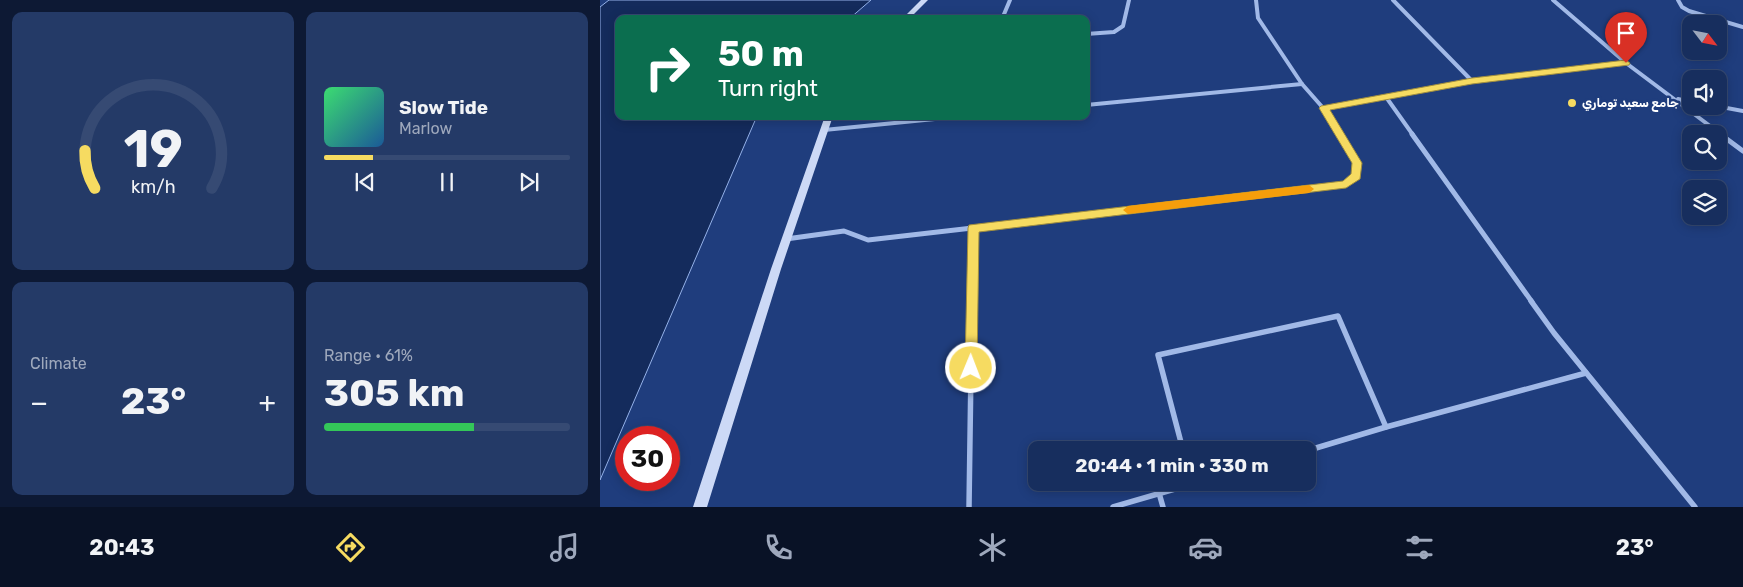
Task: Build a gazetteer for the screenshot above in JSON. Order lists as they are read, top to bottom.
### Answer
{
  "places": ["جامع سعيد توماري"],
  "north": "bottom right",
  "page": {
    "turn": ["50 m", "Turn right"],
    "song": ["Slow Tide", "Marlow"],
    "tile": [
      "Climate",
      ["Range · 61%", "305 km"]
    ],
    "heat": ["−", "23°", "+"],
    "limit": "30",
    "trip": "20:44 · 1 min · 330 m",
    "tabs": ["20:43", "23°"],
    "gauge": ["19", "km/h"]
  }
}
